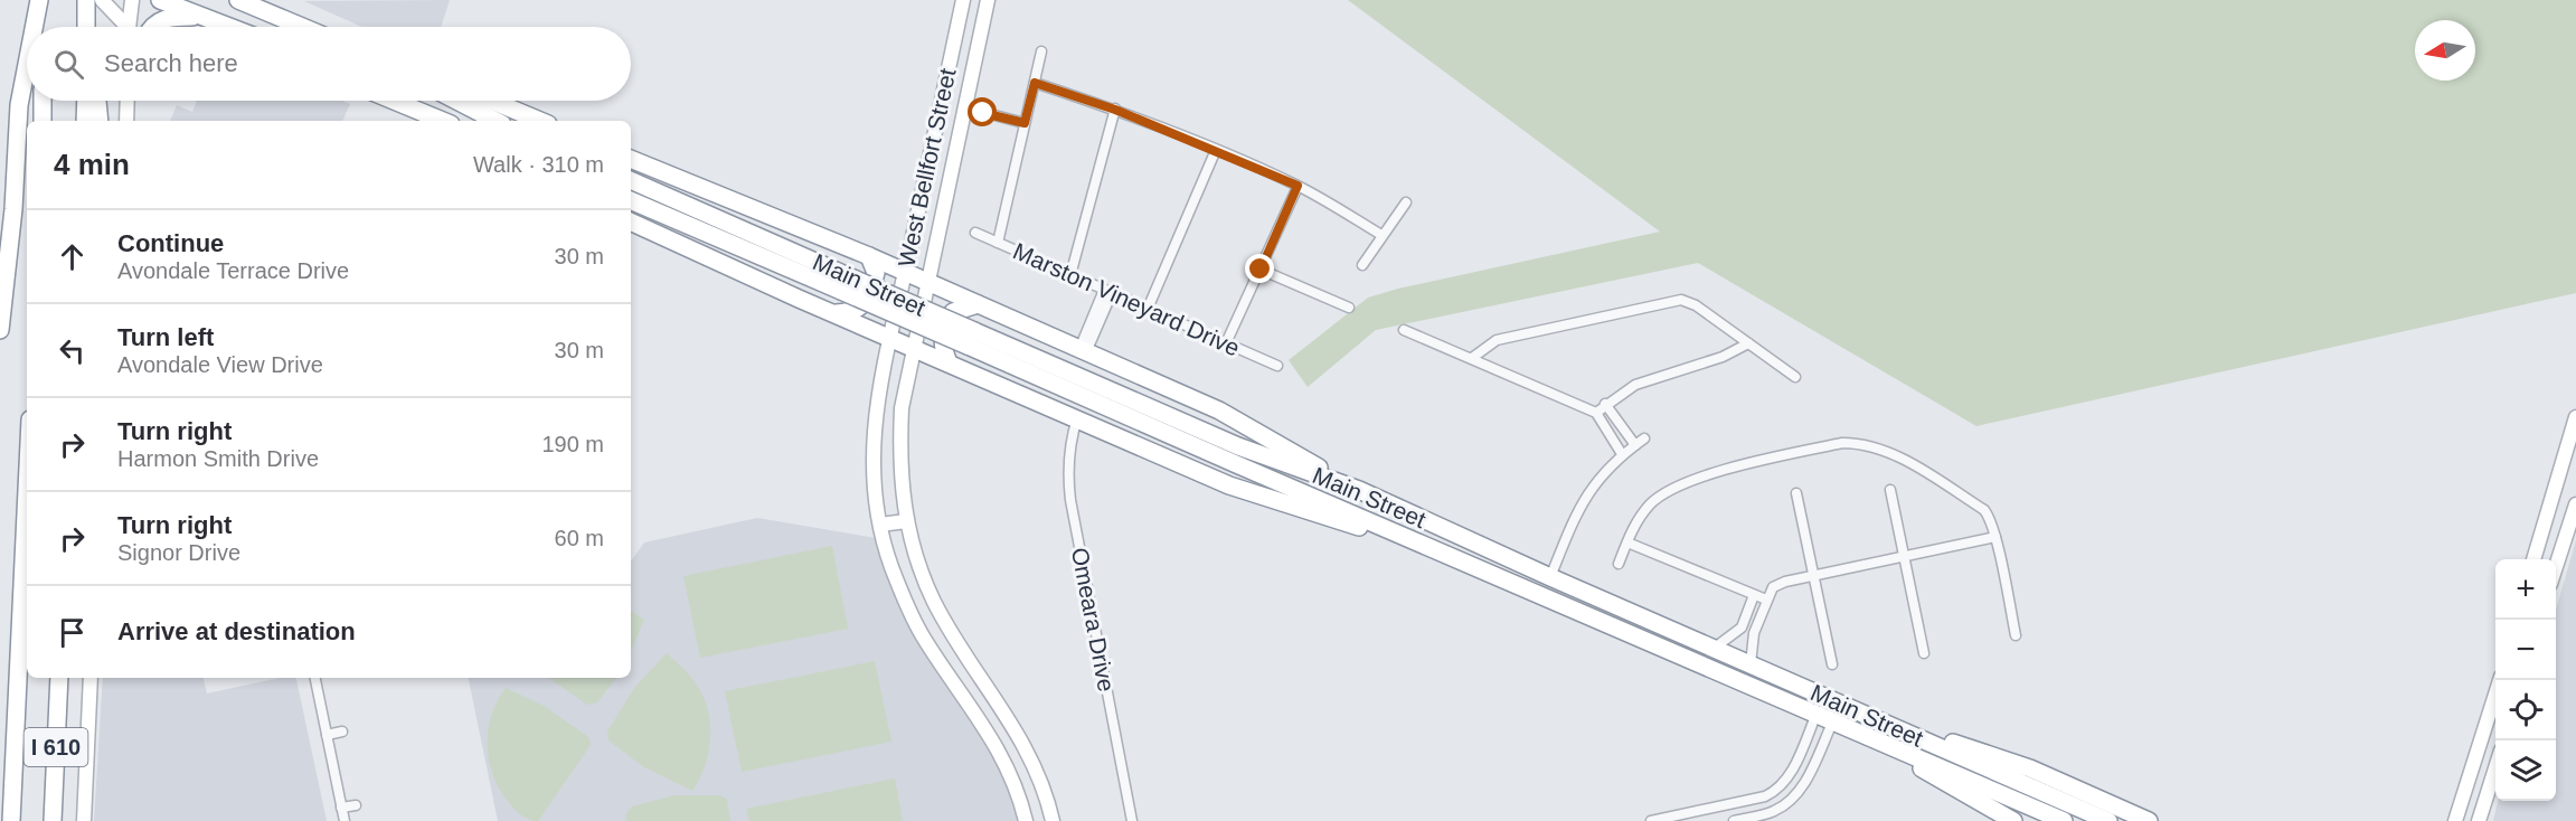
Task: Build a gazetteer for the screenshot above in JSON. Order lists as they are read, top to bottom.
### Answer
{
  "streets": {
    "highway": ["Main Street", "I 610"],
    "main road": ["West Bellfort Street"],
    "street": ["Marston Vineyard Drive", "Omeara Drive"]
  },
  "north": "left",
  "page": {
    "search": "Search here",
    "heading": ["4 min", "Walk · 310 m"],
    "list": [
      ["Continue", "Avondale Terrace Drive", "30 m"],
      ["Turn left", "Avondale View Drive", "30 m"],
      ["Turn right", "Harmon Smith Drive", "190 m"],
      ["Turn right", "Signor Drive", "60 m"],
      "Arrive at destination"
    ],
    "map_buttons": ["+", "−"]
  }
}
